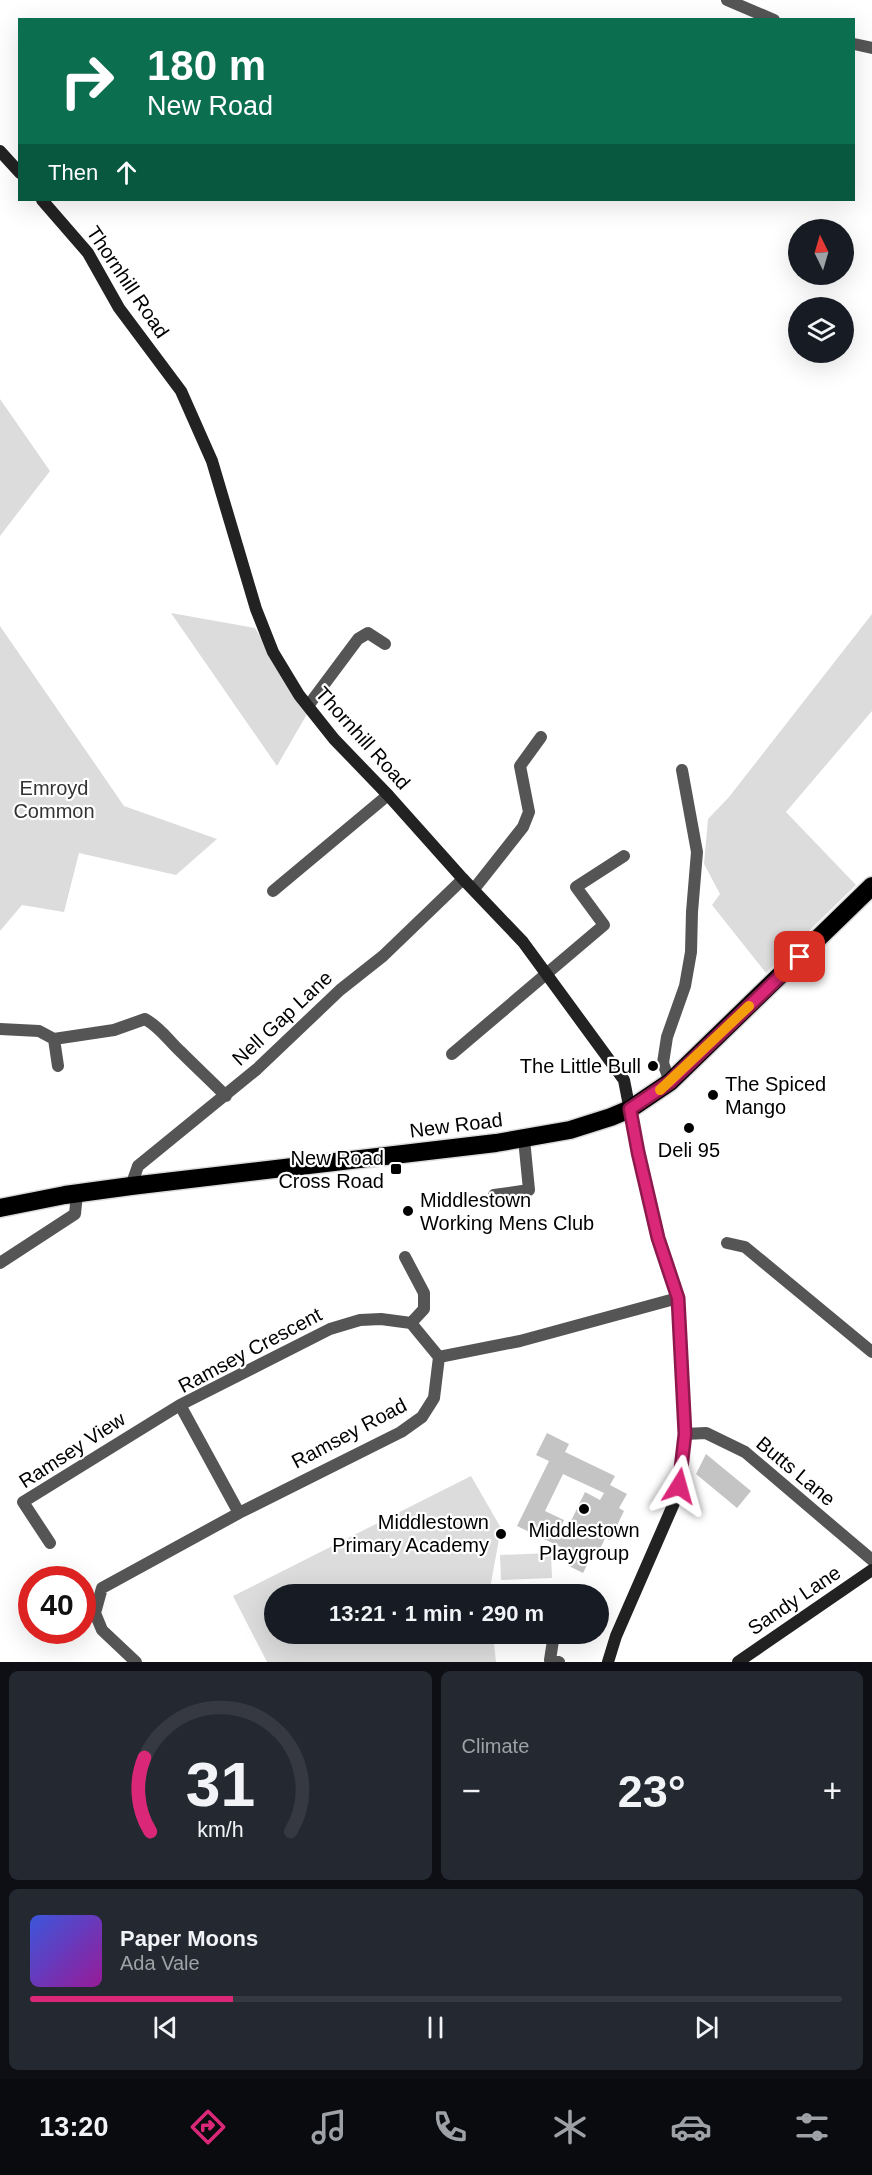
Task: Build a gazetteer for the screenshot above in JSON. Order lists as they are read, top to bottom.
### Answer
{
  "streets": {
    "highway": ["New Road"],
    "street": [
      "Thornhill Road",
      "Nell Gap Lane",
      "Ramsey Crescent",
      "Ramsey Road",
      "Ramsey View",
      "Butts Lane",
      "Sandy Lane"
    ]
  },
  "crossings": [
    ["Thornhill Road", "Nell Gap Lane"],
    ["Thornhill Road", "New Road"],
    ["Thornhill Road", "Butts Lane"],
    ["Nell Gap Lane", "New Road"],
    ["Ramsey Crescent", "Ramsey Road"],
    ["Ramsey Crescent", "Ramsey View"]
  ],
  "parks": ["Emroyd Common"],
  "places": {
    "other": [
      "The Little Bull",
      "The Spiced Mango",
      "Deli 95",
      "Middlestown Working Mens Club",
      "Middlestown Playgroup",
      "Middlestown Primary Academy"
    ],
    "transit": ["New Road Cross Road"]
  },
  "north": "top",
  "page": {
    "turn": ["180 m", "New Road"],
    "then": "Then",
    "limit": "40",
    "trip": "13:21 · 1 min · 290 m",
    "tile": "Climate",
    "heat": ["−", "23°", "+"],
    "song": ["Paper Moons", "Ada Vale"],
    "tabs": "13:20",
    "gauge": ["31", "km/h"]
  }
}
